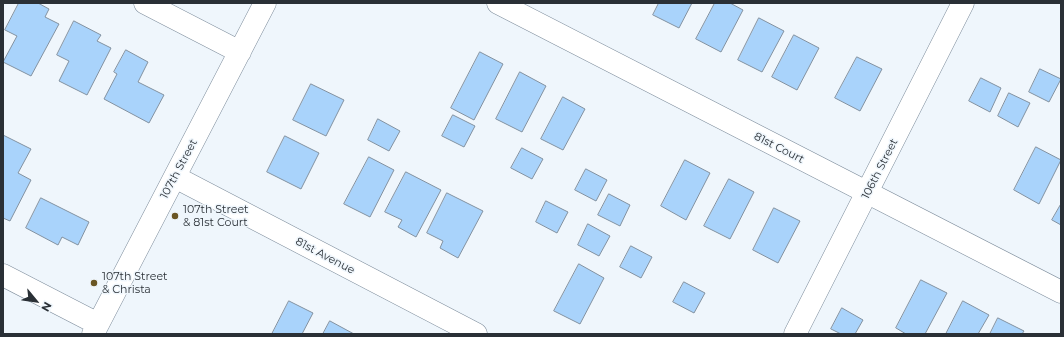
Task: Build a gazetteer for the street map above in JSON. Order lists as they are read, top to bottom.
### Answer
{
  "streets": {
    "street": [
      "81st Court",
      "107th Street",
      "106th Street",
      "81st Avenue"
    ]
  },
  "crossings": [
    ["81st Court", "106th Street"],
    ["107th Street", "81st Avenue"]
  ],
  "places": ["107th Street & 81st Court", "107th Street & Christa"],
  "north": "bottom right"
}
